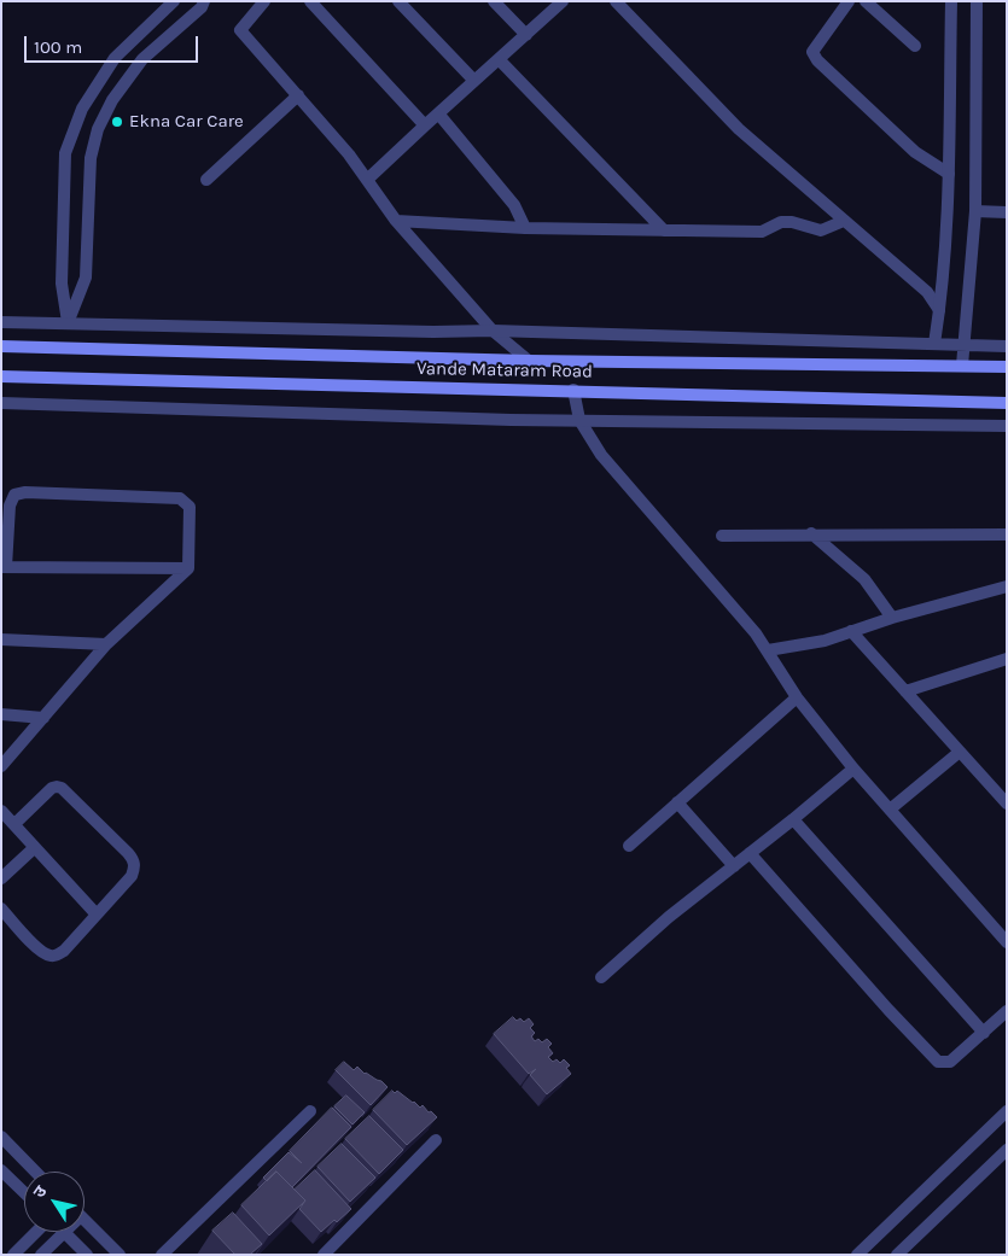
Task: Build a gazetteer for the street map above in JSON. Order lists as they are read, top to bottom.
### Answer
{
  "streets": {
    "main road": ["Vande Mataram Road"]
  },
  "places": ["Ekna Car Care"],
  "scale_bar": "100 m",
  "north": "top left"
}
